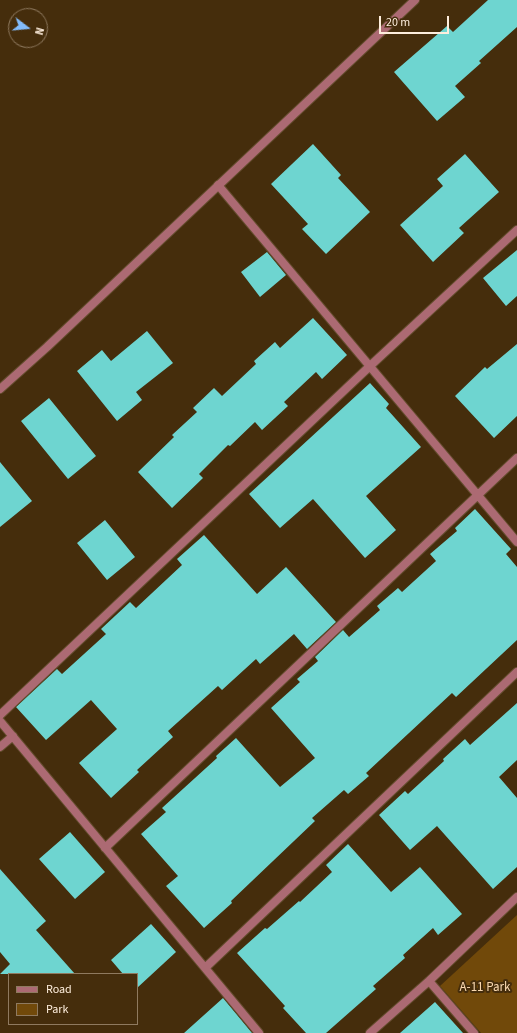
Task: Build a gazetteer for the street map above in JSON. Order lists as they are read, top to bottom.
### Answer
{
  "parks": ["A-11 Park"],
  "legend": ["Road", "Park"],
  "scale_bar": "20 m",
  "north": "right"
}
